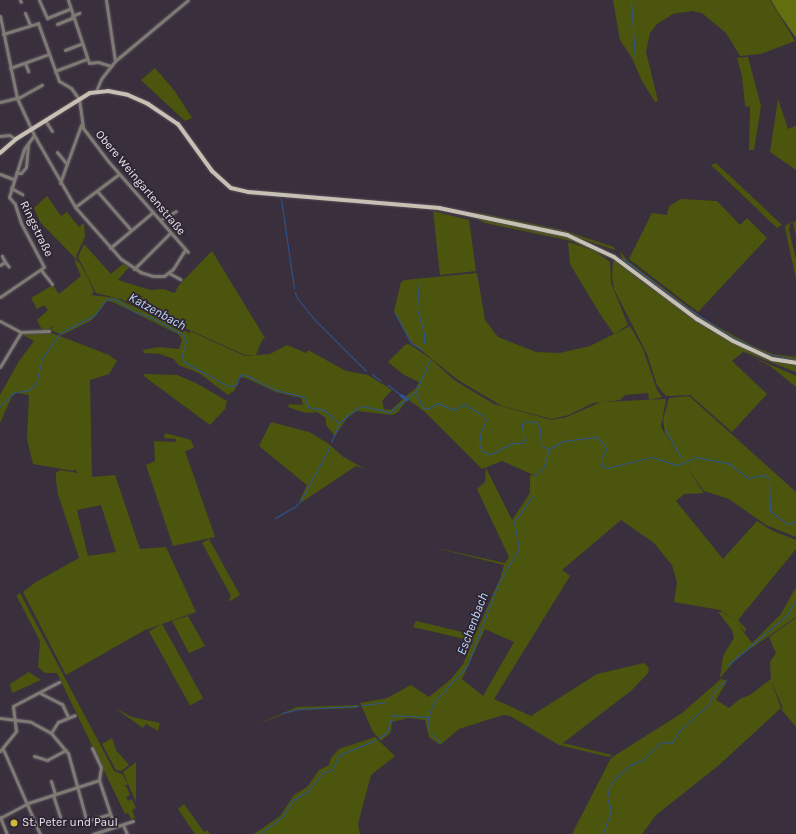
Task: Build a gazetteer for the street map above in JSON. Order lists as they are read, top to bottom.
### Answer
{
  "streets": {
    "street": ["Obere Weingartenstraße", "Ringstraße"]
  },
  "water": ["Katzenbach", "Eschenbach"],
  "places": ["St. Peter und Paul"]
}
